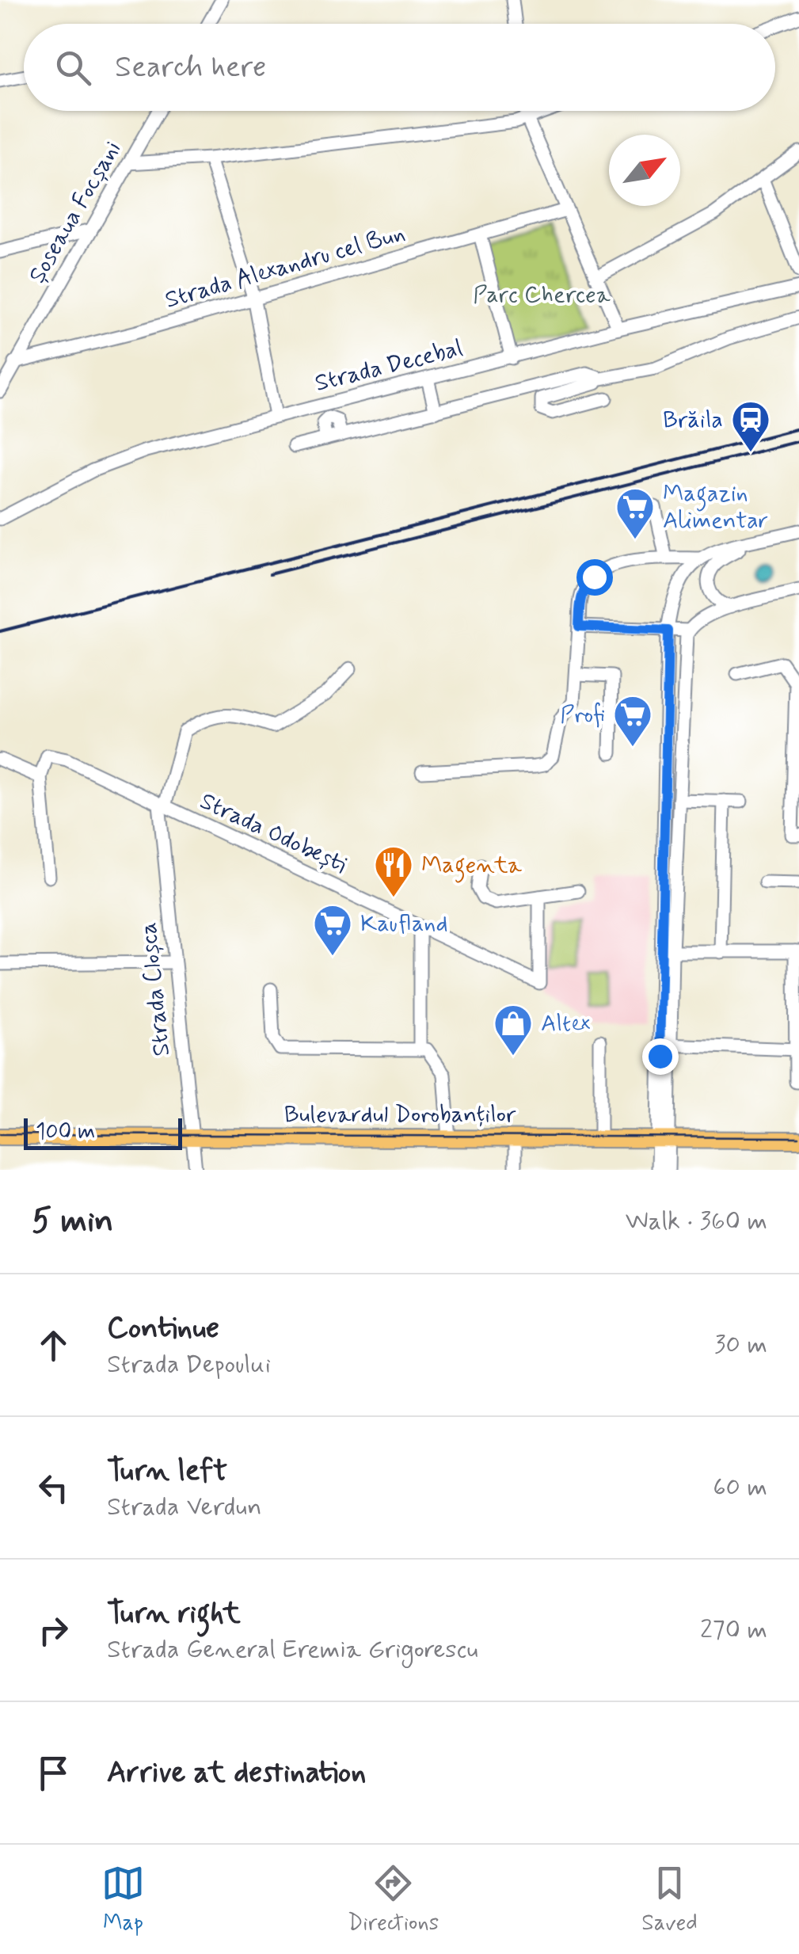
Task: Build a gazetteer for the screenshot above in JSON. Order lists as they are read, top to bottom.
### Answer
{
  "streets": {
    "main road": ["Bulevardul Dorobanților"],
    "street": [
      "Șoseaua Focșani",
      "Strada Alexandru cel Bun",
      "Strada Decebal",
      "Strada Odobești",
      "Strada Cloșca"
    ]
  },
  "crossings": [
    ["Șoseaua Focșani", "Strada Alexandru cel Bun"],
    ["Strada Odobești", "Strada Cloșca"],
    ["Strada Cloșca", "Bulevardul Dorobanților"]
  ],
  "parks": ["Parc Chercea"],
  "places": {
    "station": ["Brăila"],
    "supermarket": ["Magazin Alimentar", "Profi", "Kaufland"],
    "restaurant": ["Magenta"],
    "shop": ["Altex"]
  },
  "scale_bar": "100 m",
  "north": "top right",
  "page": {
    "search": "Search here",
    "scale": "100 m",
    "heading": ["5 min", "Walk · 360 m"],
    "list": [
      ["Continue", "Strada Depoului", "30 m"],
      ["Turn left", "Strada Verdun", "60 m"],
      ["Turn right", "Strada General Eremia Grigorescu", "270 m"],
      "Arrive at destination"
    ],
    "nav": ["Map", "Directions", "Saved"]
  }
}
